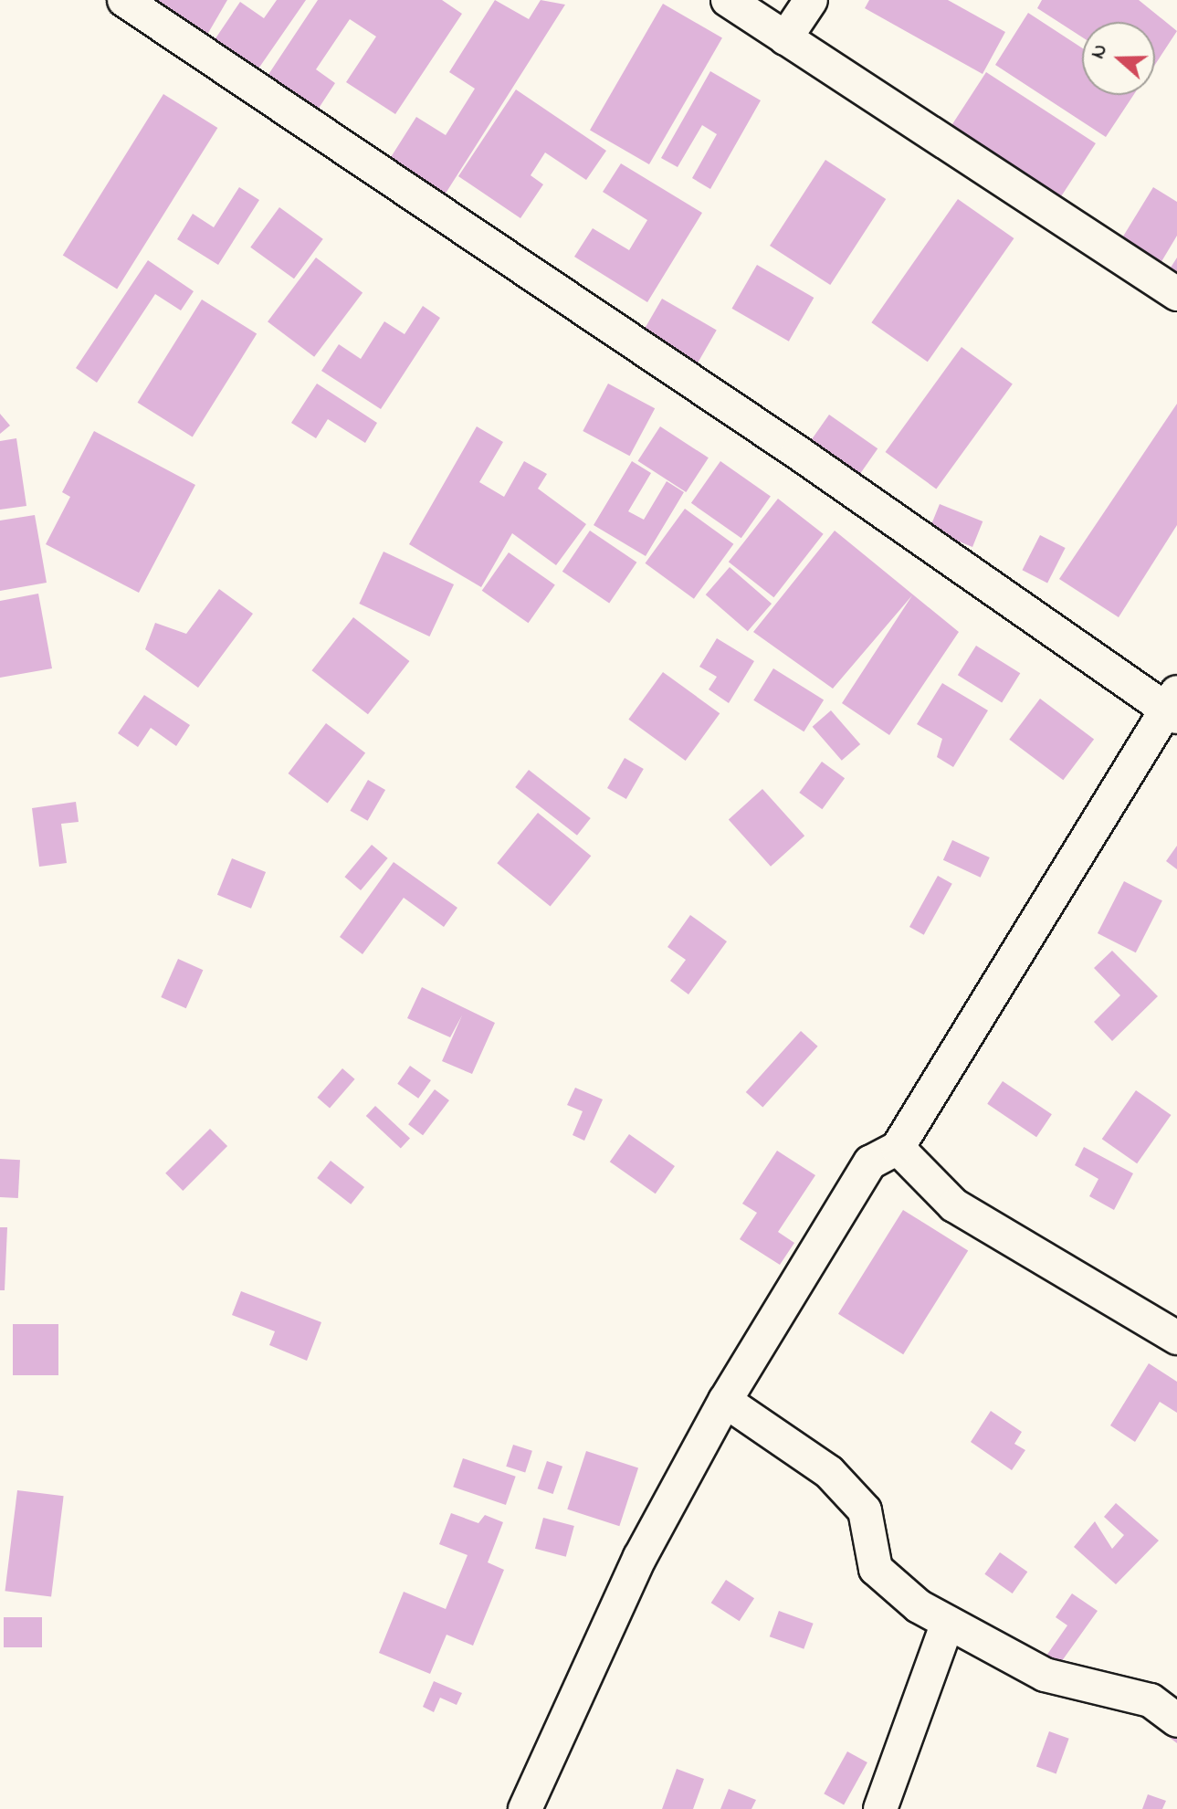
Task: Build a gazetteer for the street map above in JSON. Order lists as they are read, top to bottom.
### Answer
{
  "north": "left"
}
